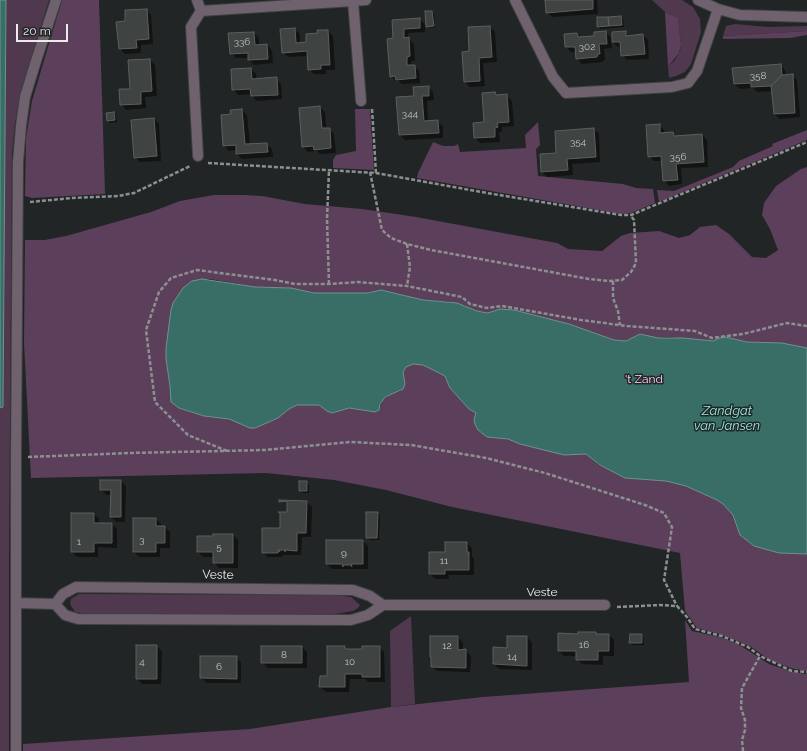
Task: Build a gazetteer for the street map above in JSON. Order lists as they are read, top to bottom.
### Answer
{
  "streets": {
    "street": ["Veste"]
  },
  "water": ["Zandgat van Jansen"],
  "parks": ["'t Zand"],
  "house_numbers": [
    "336",
    "302",
    "358",
    "344",
    "354",
    "356",
    "3",
    "1",
    "5",
    "9",
    "11",
    "16",
    "12",
    "8",
    "14",
    "4",
    "10",
    "6"
  ],
  "scale_bar": "20 m"
}
